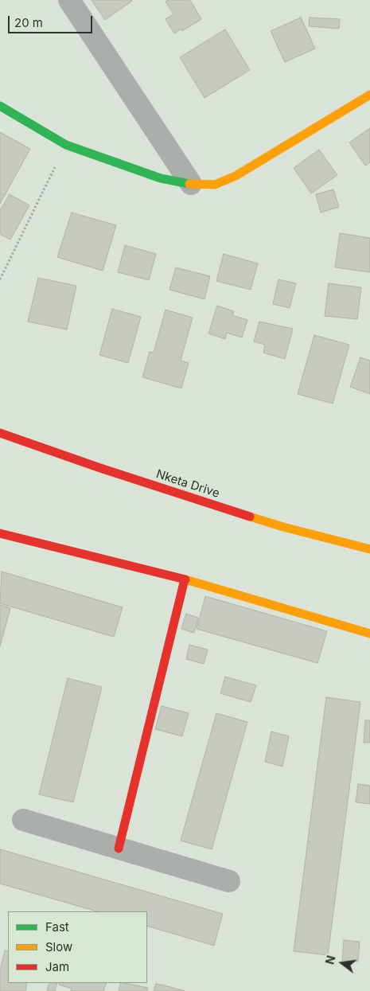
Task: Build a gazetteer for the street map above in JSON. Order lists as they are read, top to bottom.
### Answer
{
  "streets": {
    "street": ["Nketa Drive"]
  },
  "legend": ["Fast", "Slow", "Jam"],
  "scale_bar": "20 m",
  "north": "left"
}
